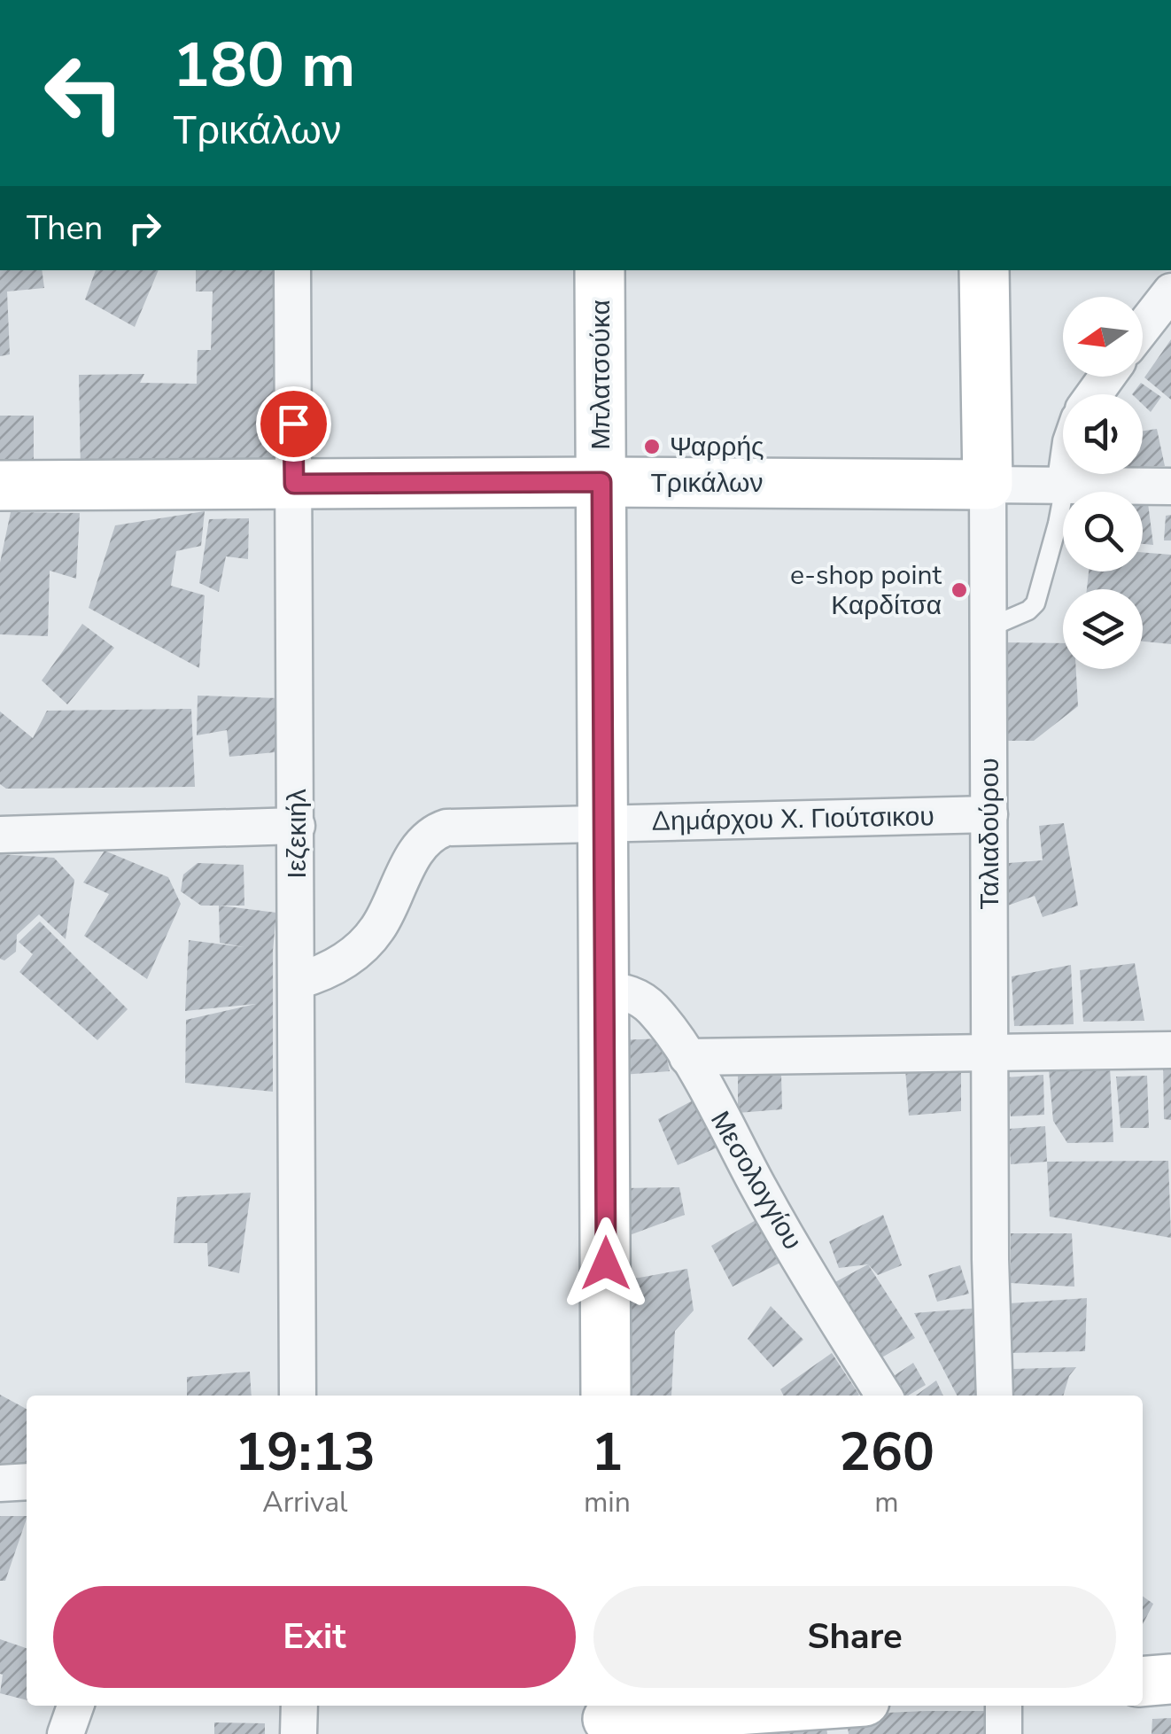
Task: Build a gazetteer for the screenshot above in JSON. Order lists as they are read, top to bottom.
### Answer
{
  "streets": {
    "main road": ["Μπλατσούκα", "Τρικάλων", "Ταλιαδούρου"],
    "street": ["Δημάρχου Χ. Γιούτσικου", "Ιεζεκιήλ", "Μεσολογγίου"]
  },
  "crossings": [
    ["Μπλατσούκα", "Τρικάλων"],
    ["Μπλατσούκα", "Δημάρχου Χ. Γιούτσικου"],
    ["Μπλατσούκα", "Μεσολογγίου"],
    ["Τρικάλων", "Ιεζεκιήλ"],
    ["Τρικάλων", "Ταλιαδούρου"],
    ["Δημάρχου Χ. Γιούτσικου", "Ιεζεκιήλ"],
    ["Δημάρχου Χ. Γιούτσικου", "Ταλιαδούρου"]
  ],
  "places": ["Ψαρρής", "e-shop point Καρδίτσα"],
  "north": "left",
  "page": {
    "turn": ["180 m", "Τρικάλων"],
    "then": "Then",
    "eta": [
      "19:13",
      "Arrival",
      "1",
      "min",
      "260",
      "m"
    ],
    "buttons": ["Exit", "Share"]
  }
}
